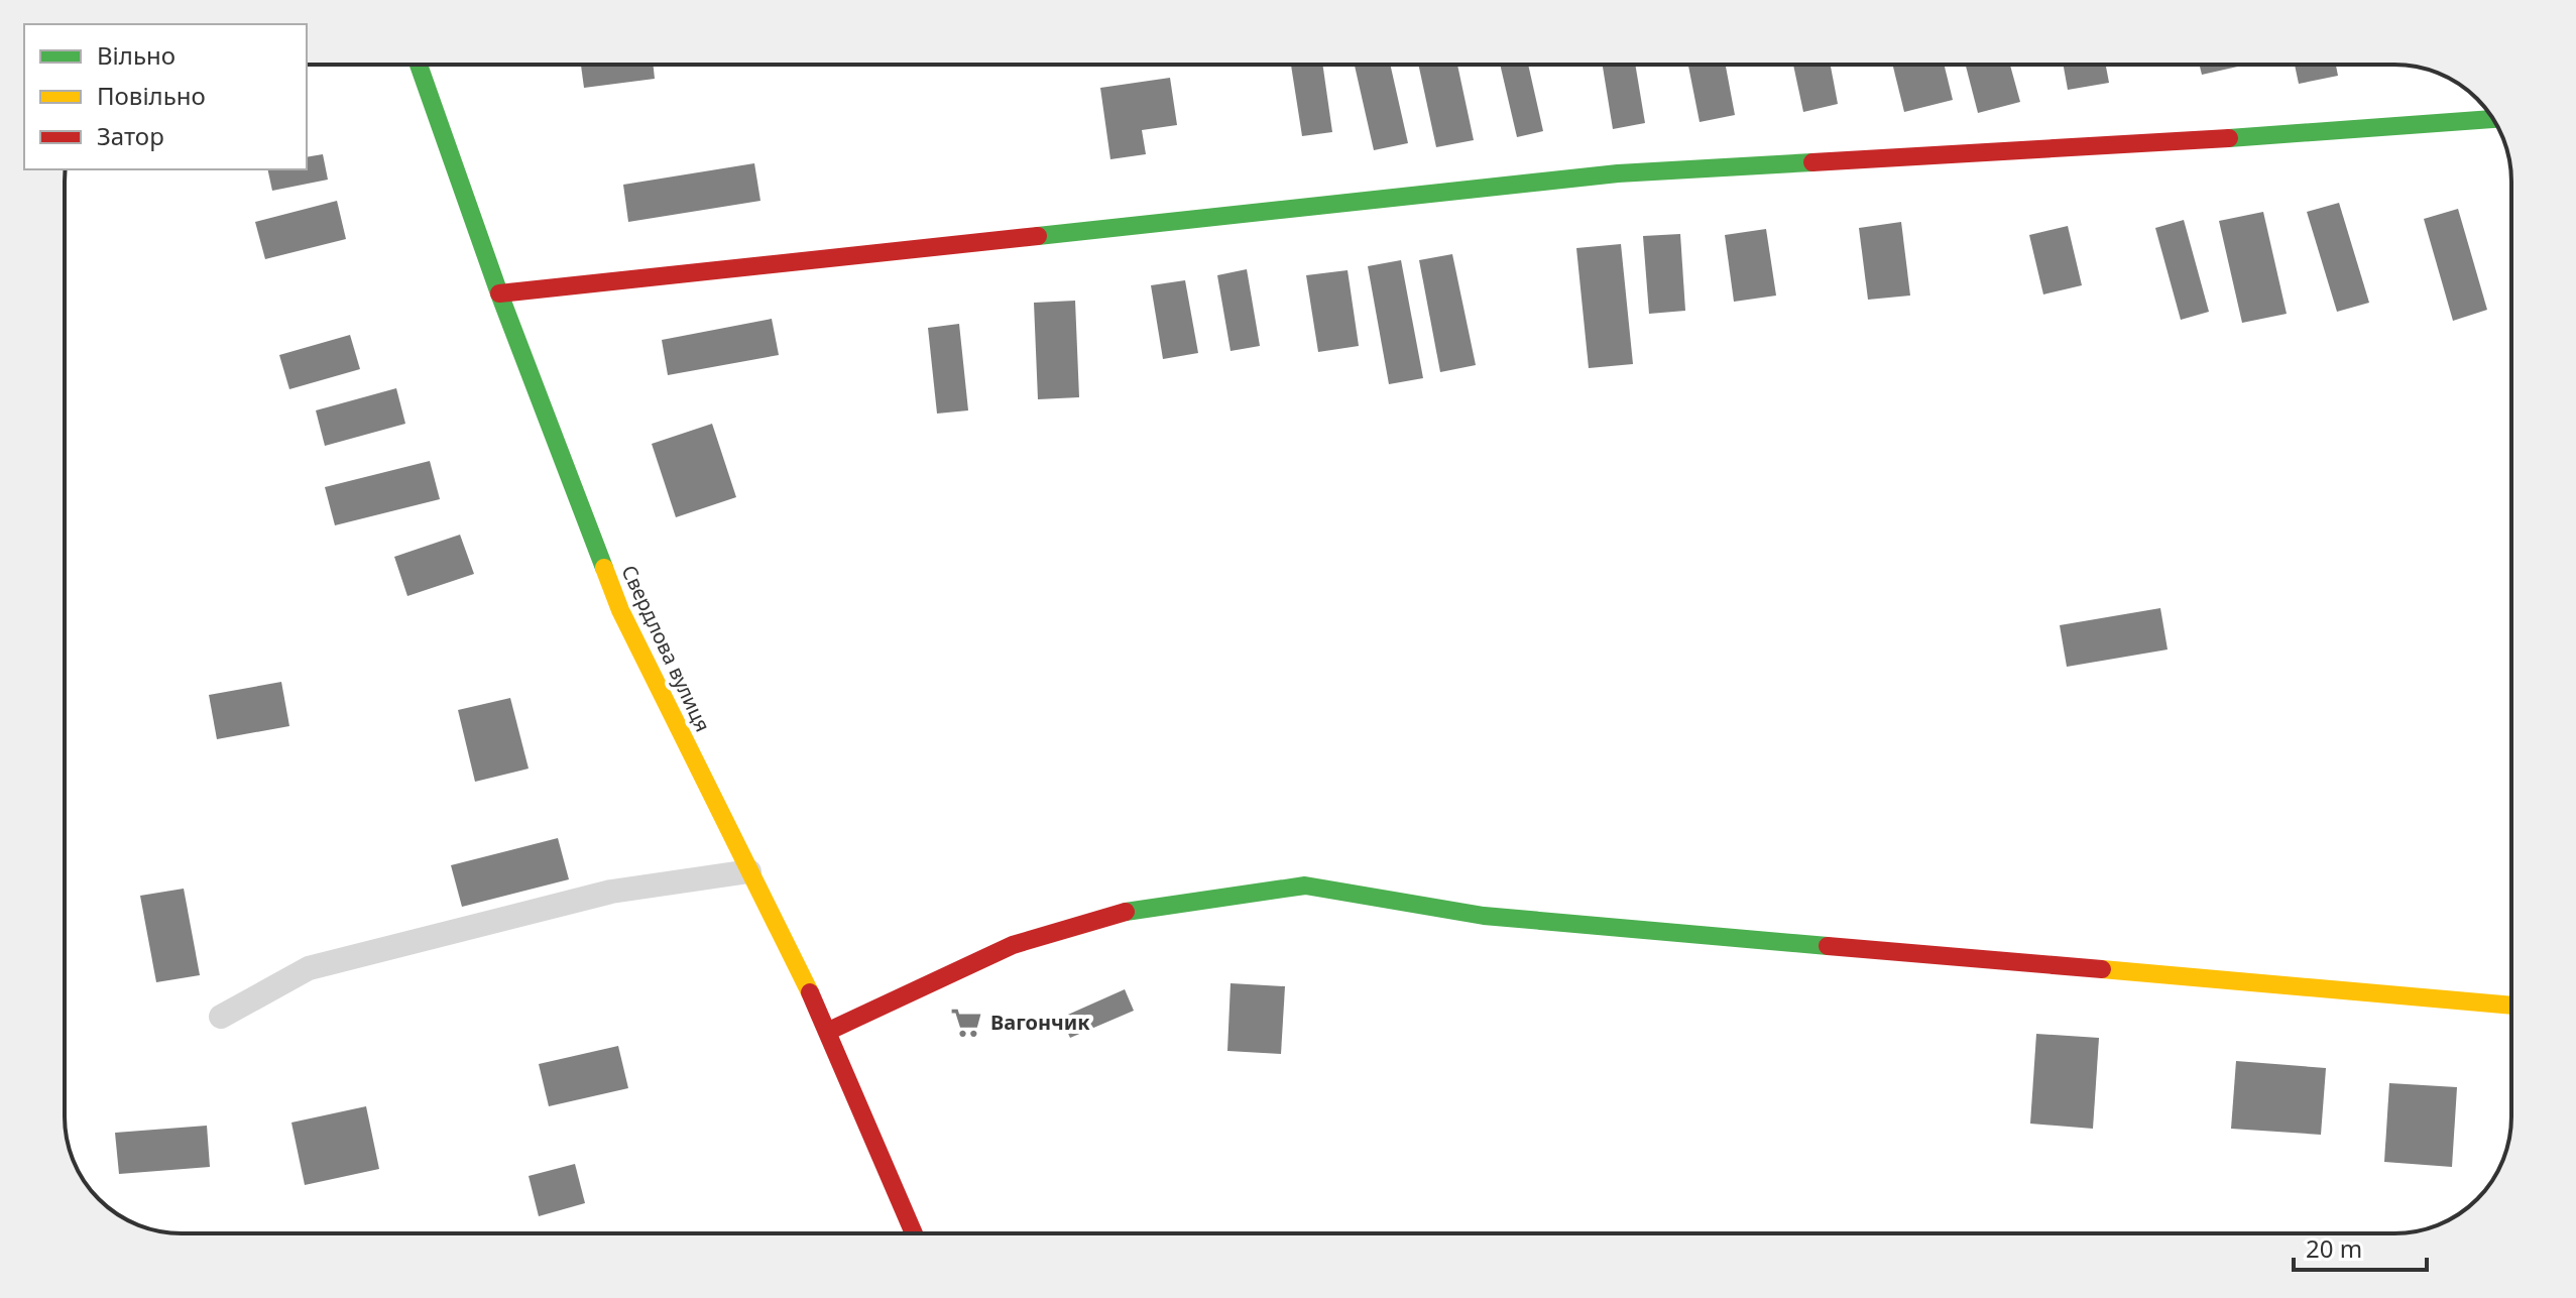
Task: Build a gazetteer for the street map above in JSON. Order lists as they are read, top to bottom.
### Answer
{
  "streets": {
    "street": ["Свердлова вулиця"]
  },
  "places": {
    "supermarket": ["Вагончик"]
  },
  "legend": ["Вільно", "Повільно", "Затор"],
  "scale_bar": "20 m"
}
